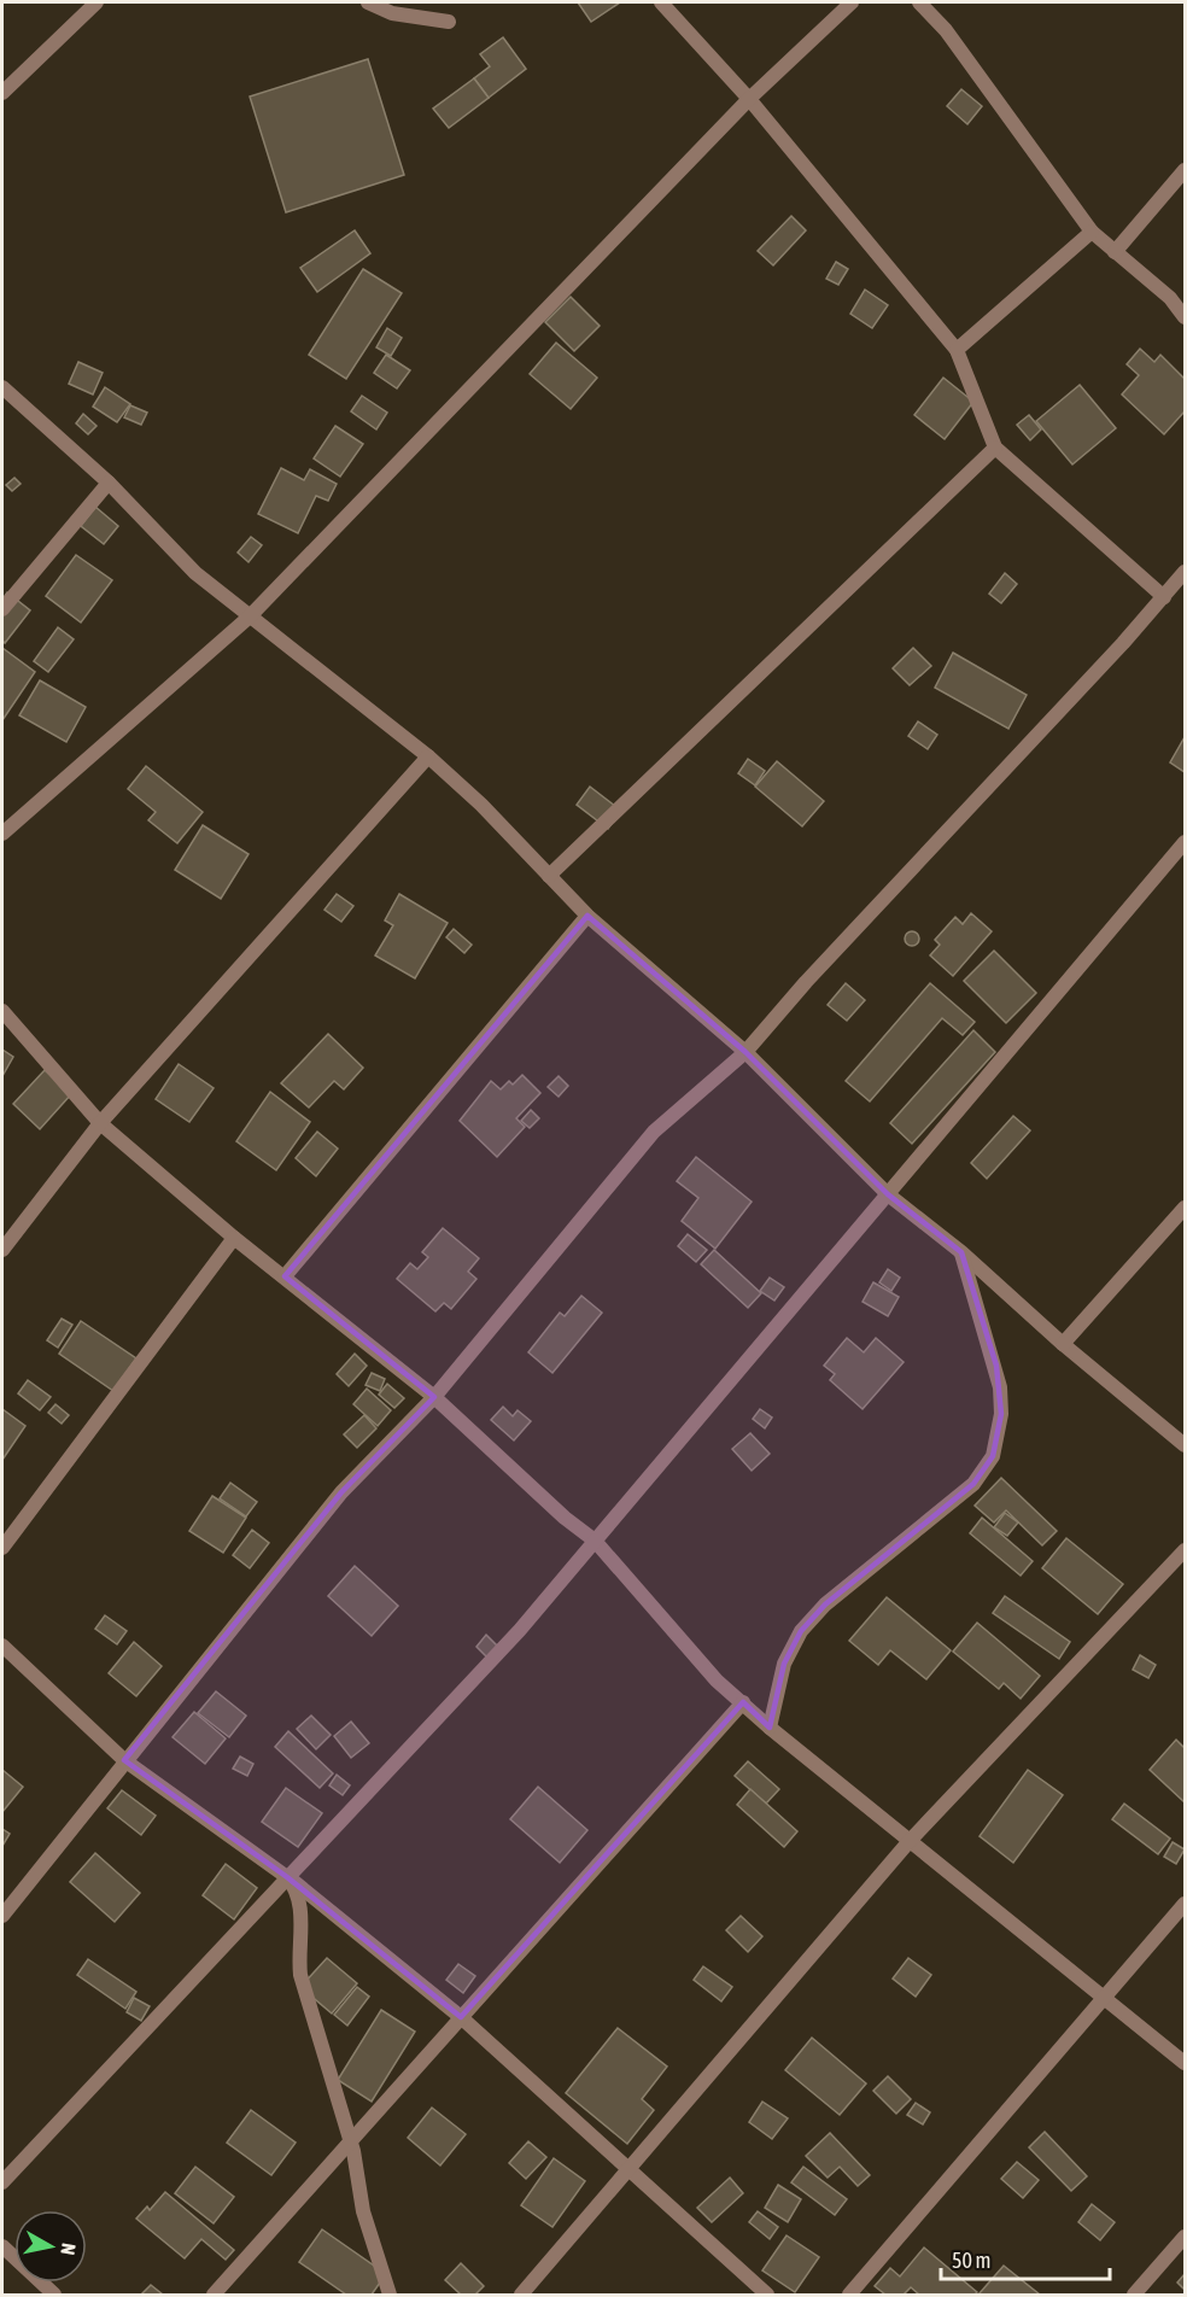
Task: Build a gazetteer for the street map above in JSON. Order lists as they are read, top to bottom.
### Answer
{
  "scale_bar": "50 m",
  "north": "right"
}
